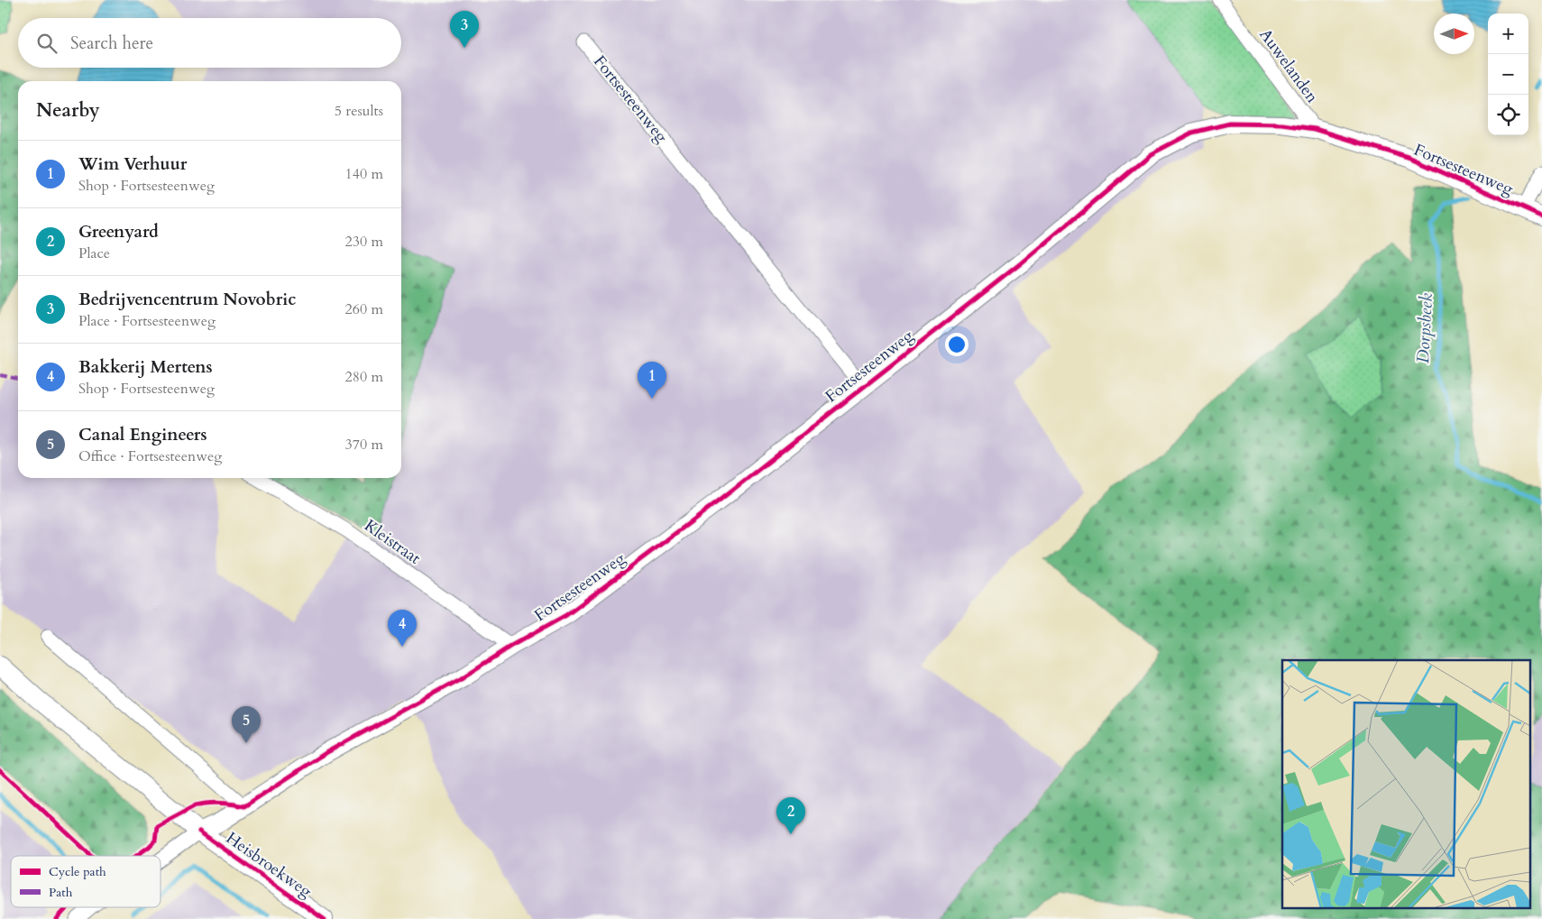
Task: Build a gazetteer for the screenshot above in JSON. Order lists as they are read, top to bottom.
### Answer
{
  "streets": {
    "street": [
      "Auwelanden",
      "Fortsesteenweg",
      "Kleistraat",
      "Heisbroekweg"
    ]
  },
  "crossings": [
    ["Auwelanden", "Fortsesteenweg"],
    ["Fortsesteenweg", "Kleistraat"],
    ["Fortsesteenweg", "Heisbroekweg"]
  ],
  "water": ["Dorpsbeek"],
  "legend": ["Cycle path", "Path"],
  "north": "right",
  "page": {
    "pins": [
      "3",
      "1",
      "4",
      "5",
      "2"
    ],
    "map_buttons": ["+", "−"],
    "search": "Search here",
    "heading": ["Nearby", "5 results"],
    "list": [
      {
        "mark": "1",
        "name": "Wim Verhuur",
        "note": "Shop · Fortsesteenweg",
        "value": "140 m"
      },
      {
        "mark": "2",
        "name": "Greenyard",
        "note": "Place",
        "value": "230 m"
      },
      {
        "mark": "3",
        "name": "Bedrijvencentrum Novobric",
        "note": "Place · Fortsesteenweg",
        "value": "260 m"
      },
      {
        "mark": "4",
        "name": "Bakkerij Mertens",
        "note": "Shop · Fortsesteenweg",
        "value": "280 m"
      },
      {
        "mark": "5",
        "name": "Canal Engineers",
        "note": "Office · Fortsesteenweg",
        "value": "370 m"
      }
    ]
  }
}
